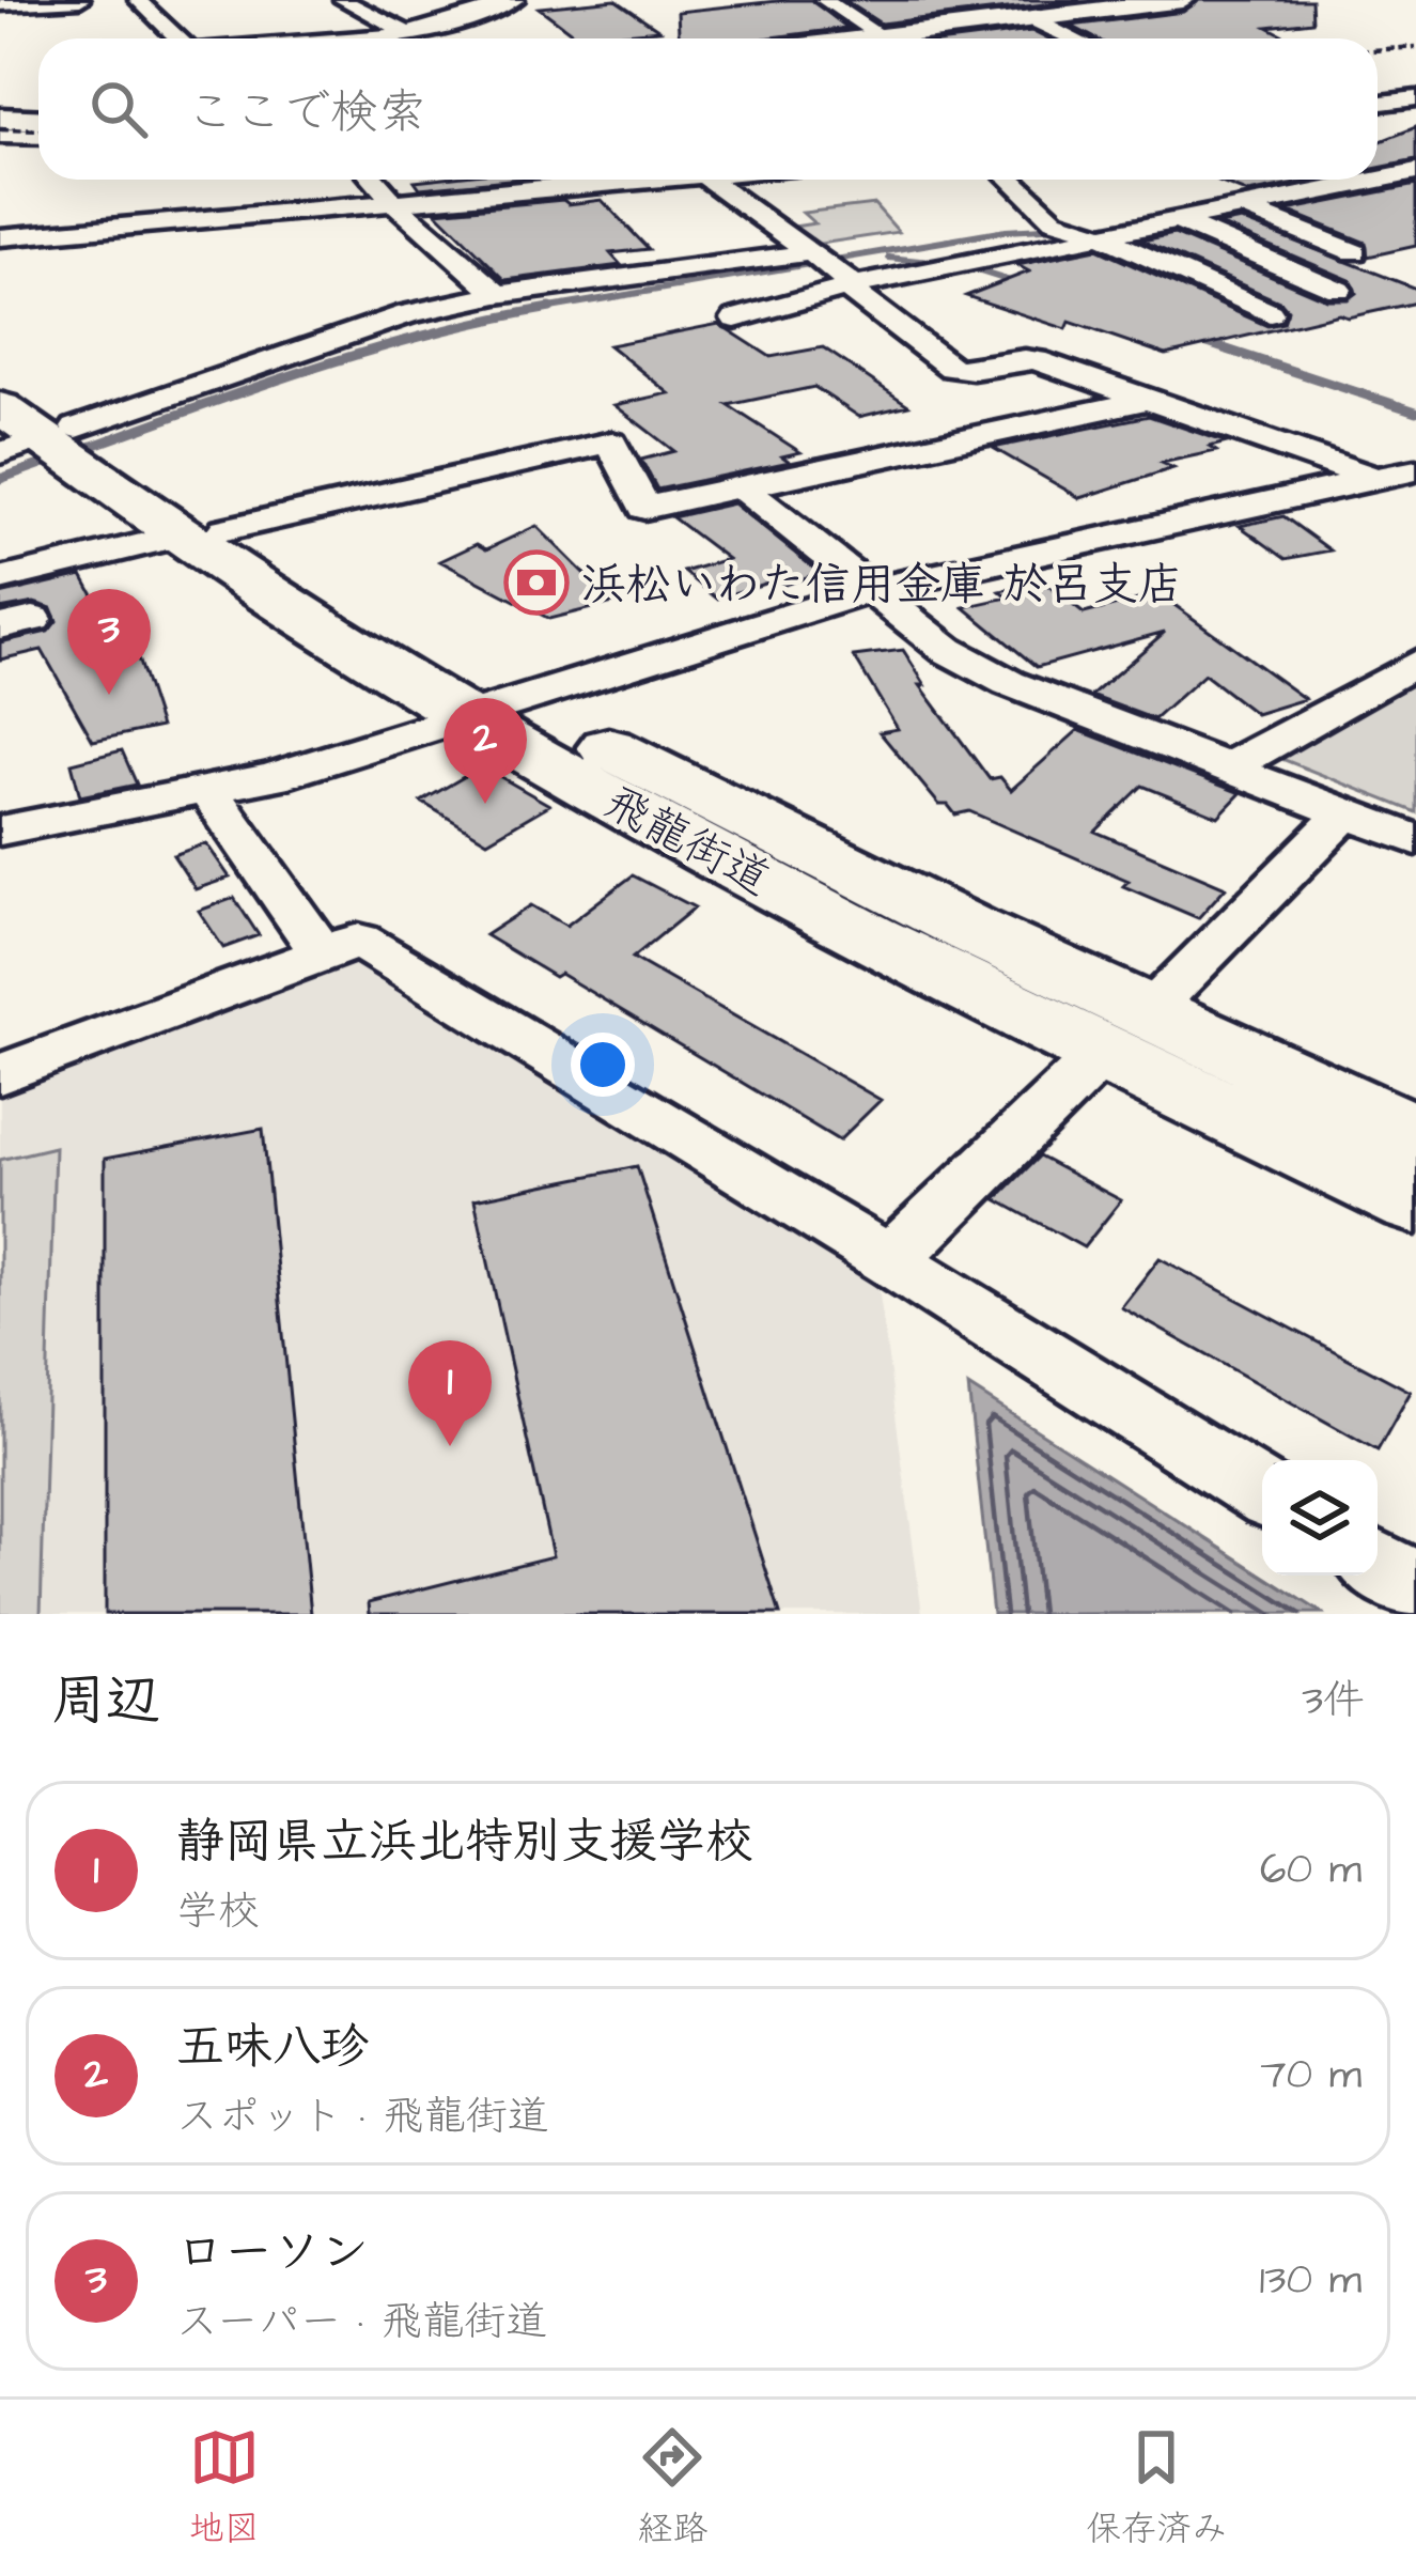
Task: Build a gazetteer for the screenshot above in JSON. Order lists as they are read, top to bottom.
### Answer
{
  "streets": {
    "highway": ["飛龍街道"]
  },
  "places": {
    "bank": ["浜松いわた信用金庫 於呂支店"]
  },
  "page": {
    "search": "ここで検索",
    "pins": ["3", "2", "1"],
    "heading": ["周辺", "3件"],
    "list": [
      {
        "mark": "1",
        "name": "静岡県立浜北特別支援学校",
        "note": "学校",
        "value": "60 m"
      },
      {
        "mark": "2",
        "name": "五味八珍",
        "note": "スポット · 飛龍街道",
        "value": "70 m"
      },
      {
        "mark": "3",
        "name": "ローソン",
        "note": "スーパー · 飛龍街道",
        "value": "130 m"
      }
    ],
    "nav": ["地図", "経路", "保存済み"]
  }
}
